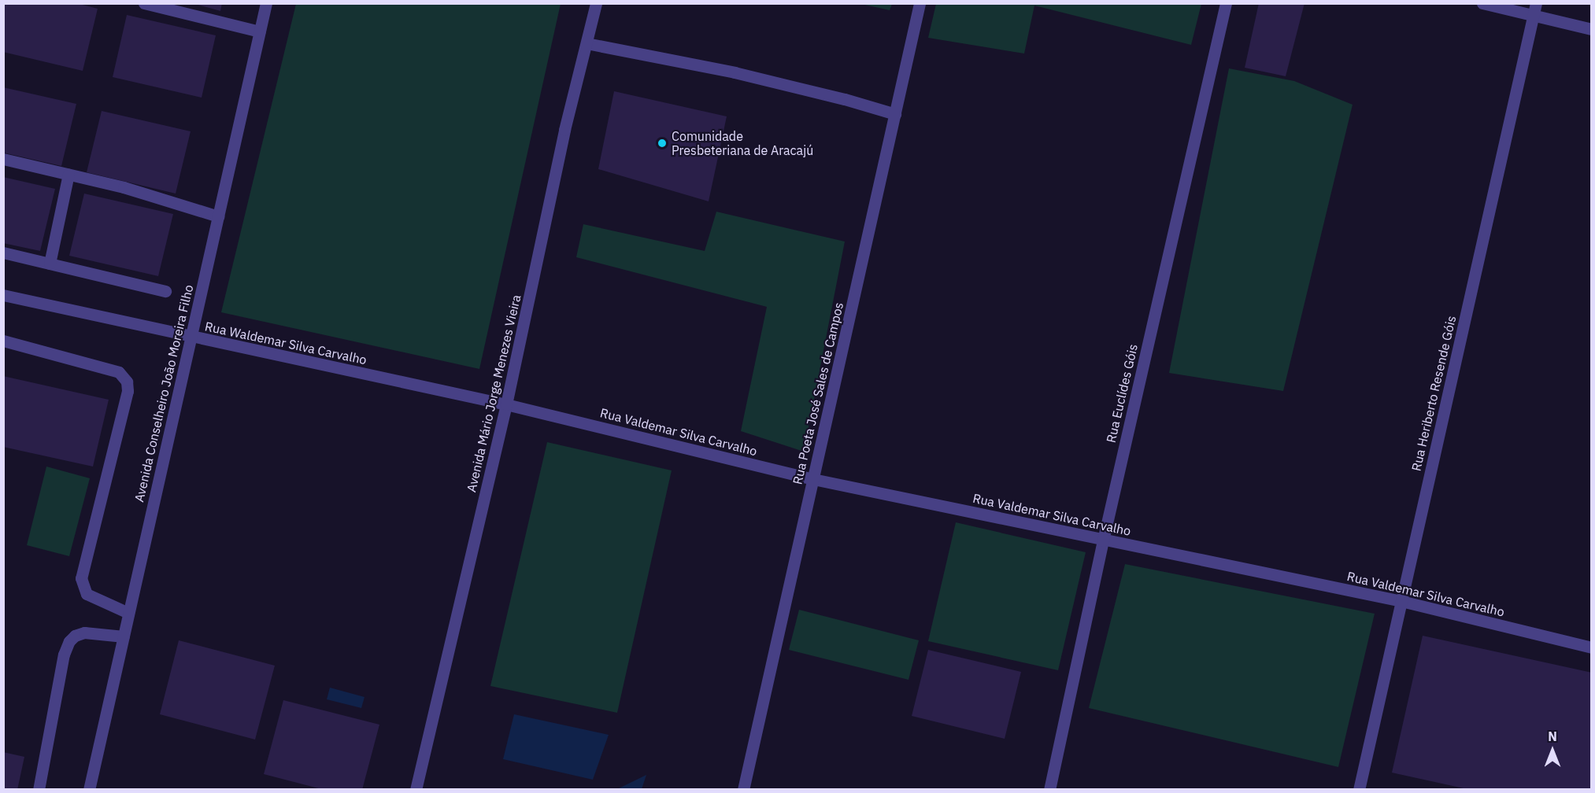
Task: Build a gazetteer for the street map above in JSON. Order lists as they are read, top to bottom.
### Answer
{
  "streets": {
    "street": [
      "Rua Waldemar Silva Carvalho",
      "Avenida Conselheiro João Moreira Filho",
      "Avenida Mário Jorge Menezes Vieira",
      "Rua Poeta José Sales de Campos",
      "Rua Euclídes Góis",
      "Rua Heriberto Resende Góis",
      "Rua Valdemar Silva Carvalho"
    ]
  },
  "crossings": [
    ["Rua Waldemar Silva Carvalho", "Avenida Conselheiro João Moreira Filho"],
    ["Rua Waldemar Silva Carvalho", "Avenida Mário Jorge Menezes Vieira"],
    ["Rua Waldemar Silva Carvalho", "Rua Valdemar Silva Carvalho"],
    ["Avenida Mário Jorge Menezes Vieira", "Rua Valdemar Silva Carvalho"],
    ["Rua Poeta José Sales de Campos", "Rua Valdemar Silva Carvalho"],
    ["Rua Euclídes Góis", "Rua Valdemar Silva Carvalho"],
    ["Rua Heriberto Resende Góis", "Rua Valdemar Silva Carvalho"]
  ],
  "places": ["Comunidade Presbeteriana de Aracajú"],
  "north": "top"
}
